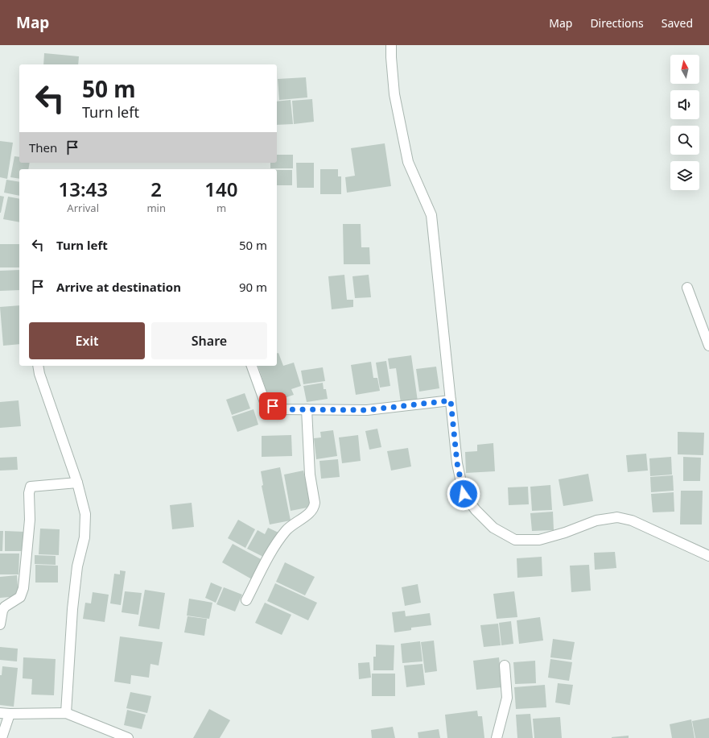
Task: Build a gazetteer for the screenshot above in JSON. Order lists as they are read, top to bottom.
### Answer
{
  "north": "top",
  "page": {
    "header": "Map",
    "nav": ["Map", "Directions", "Saved"],
    "turn": ["50 m", "Turn left"],
    "then": "Then",
    "eta": [
      "13:43",
      "Arrival",
      "2",
      "min",
      "140",
      "m"
    ],
    "list": [
      {
        "name": "Turn left",
        "value": "50 m"
      },
      {
        "name": "Arrive at destination",
        "value": "90 m"
      }
    ],
    "buttons": ["Exit", "Share"]
  }
}
